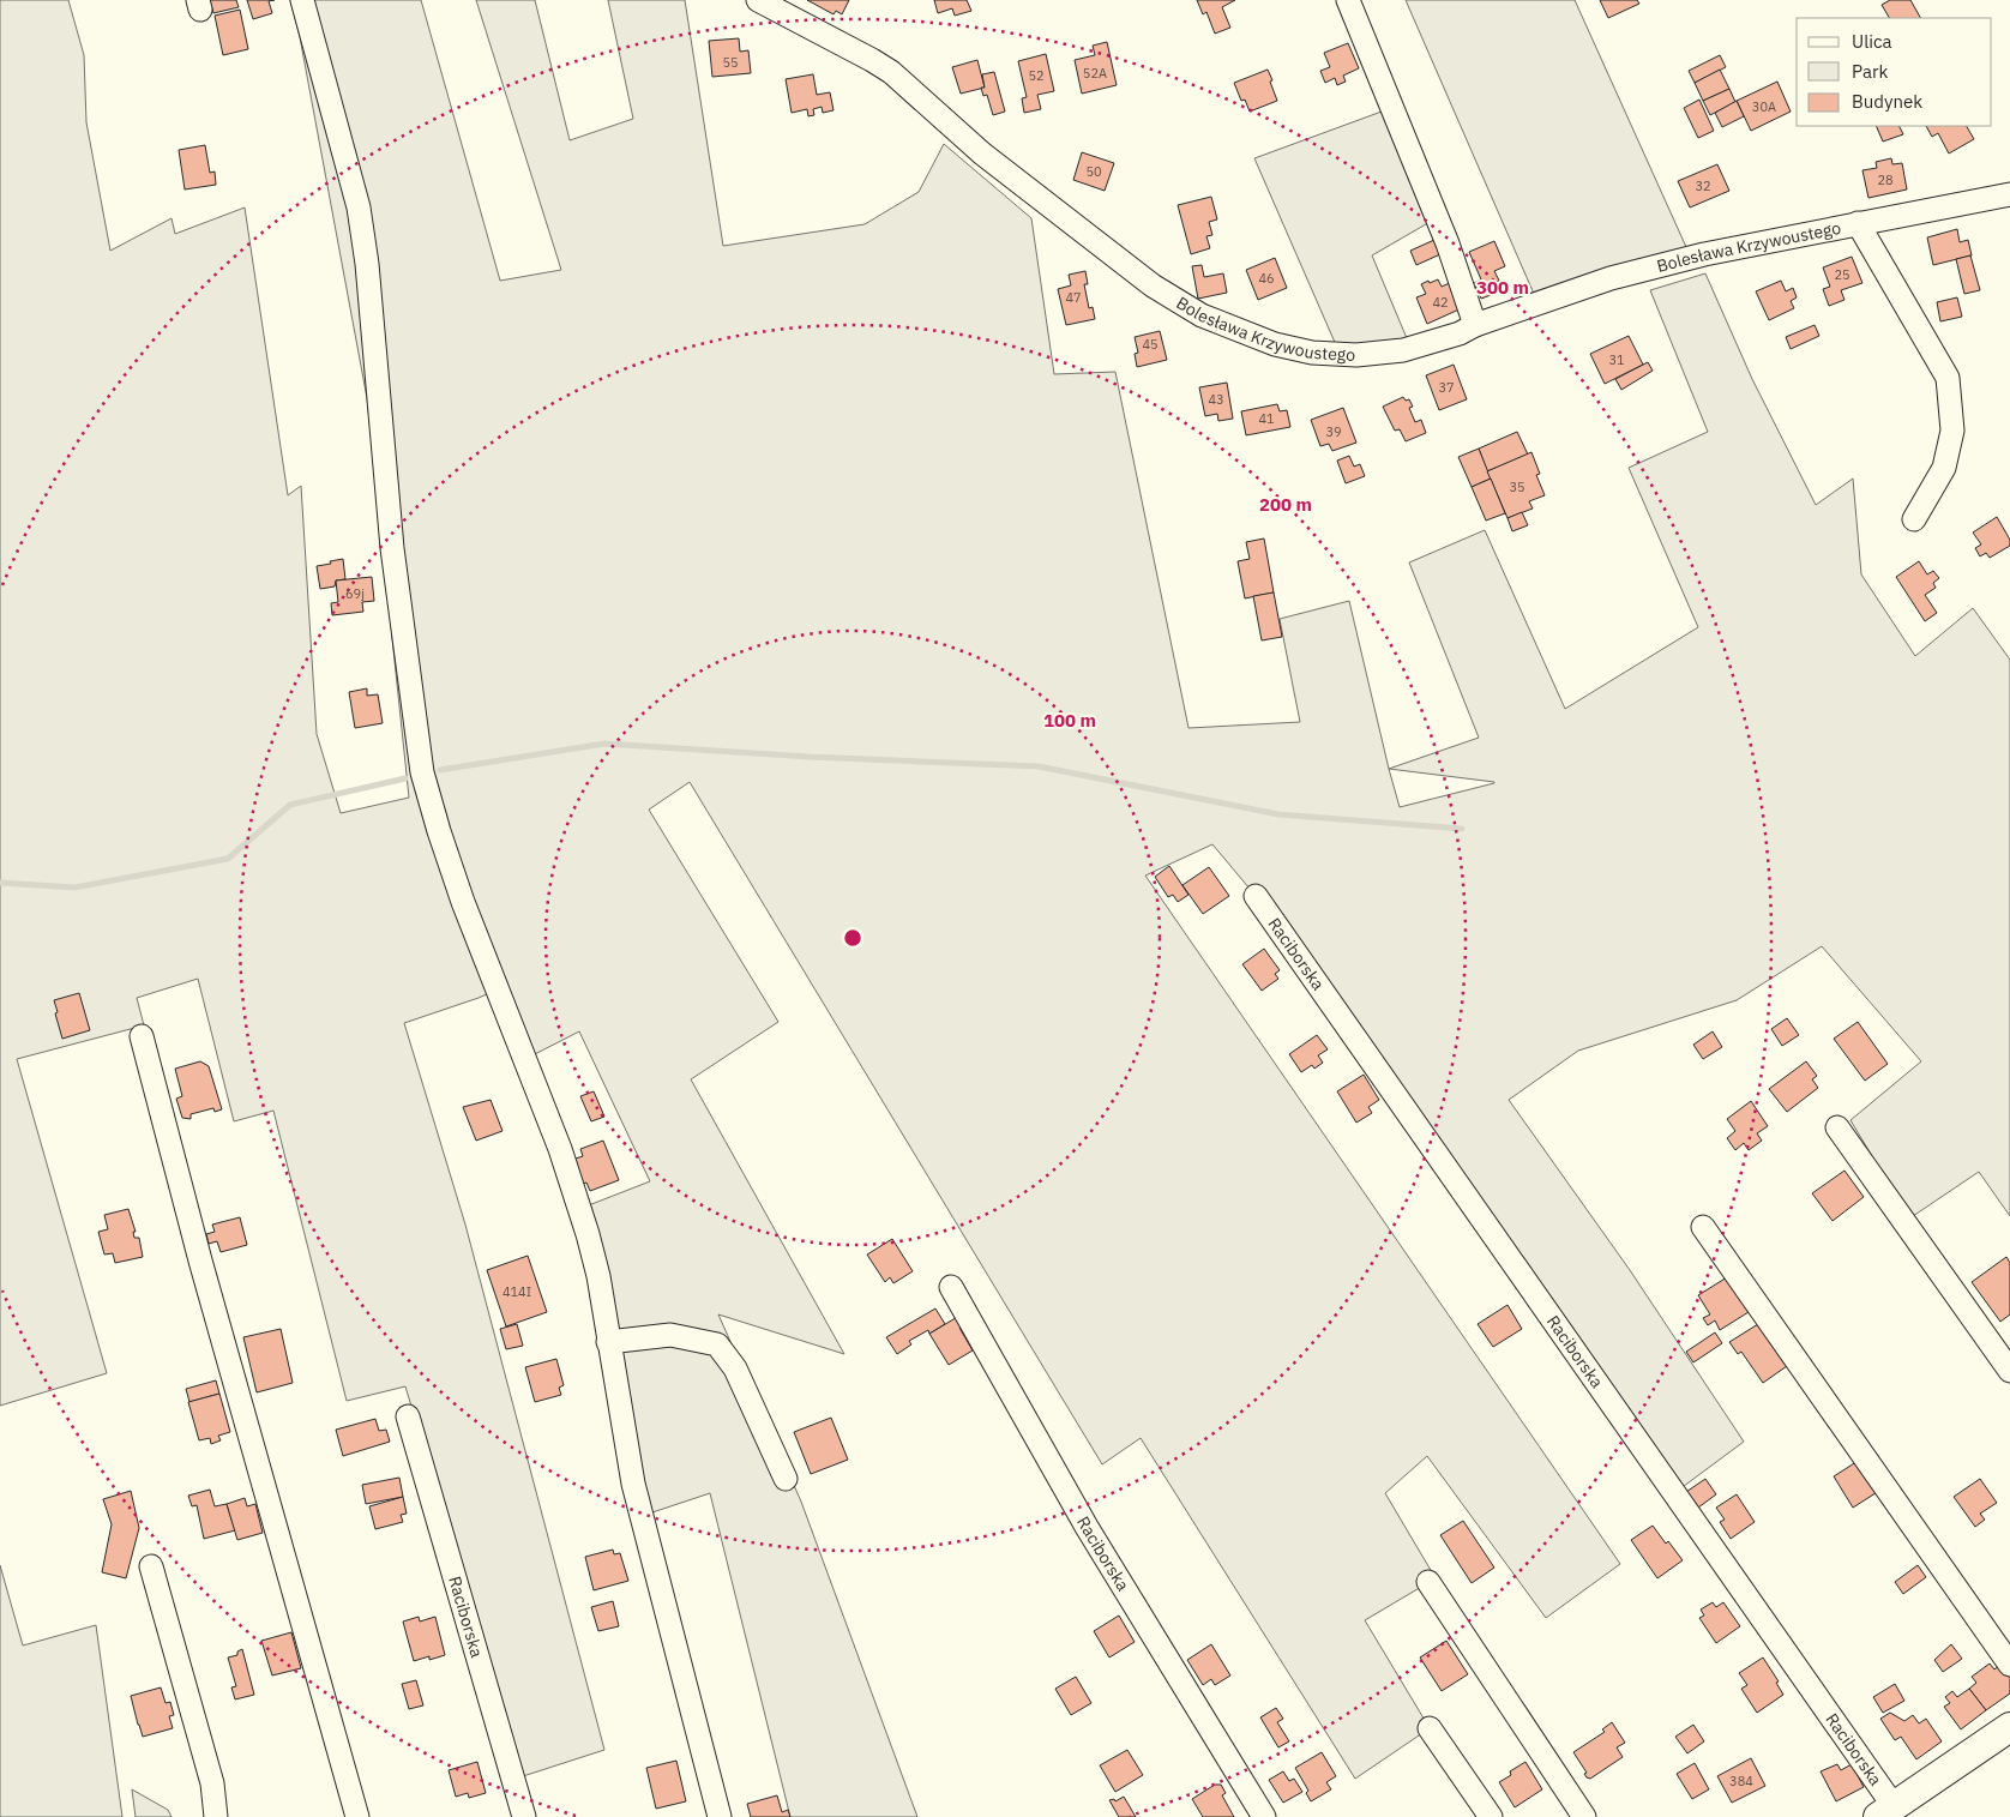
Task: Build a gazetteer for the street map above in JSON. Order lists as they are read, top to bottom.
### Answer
{
  "streets": {
    "main road": ["Raciborska"],
    "street": ["Bolesława Krzywoustego"]
  },
  "house_numbers": [
    "55",
    "52A",
    "52",
    "30A",
    "50",
    "28",
    "32",
    "25",
    "46",
    "47",
    "42",
    "45",
    "31",
    "37",
    "43",
    "41",
    "39",
    "35",
    "69j",
    "414I",
    "384"
  ],
  "legend": ["Ulica", "Park", "Budynek"],
  "rings": ["300 m", "200 m", "100 m"]
}
